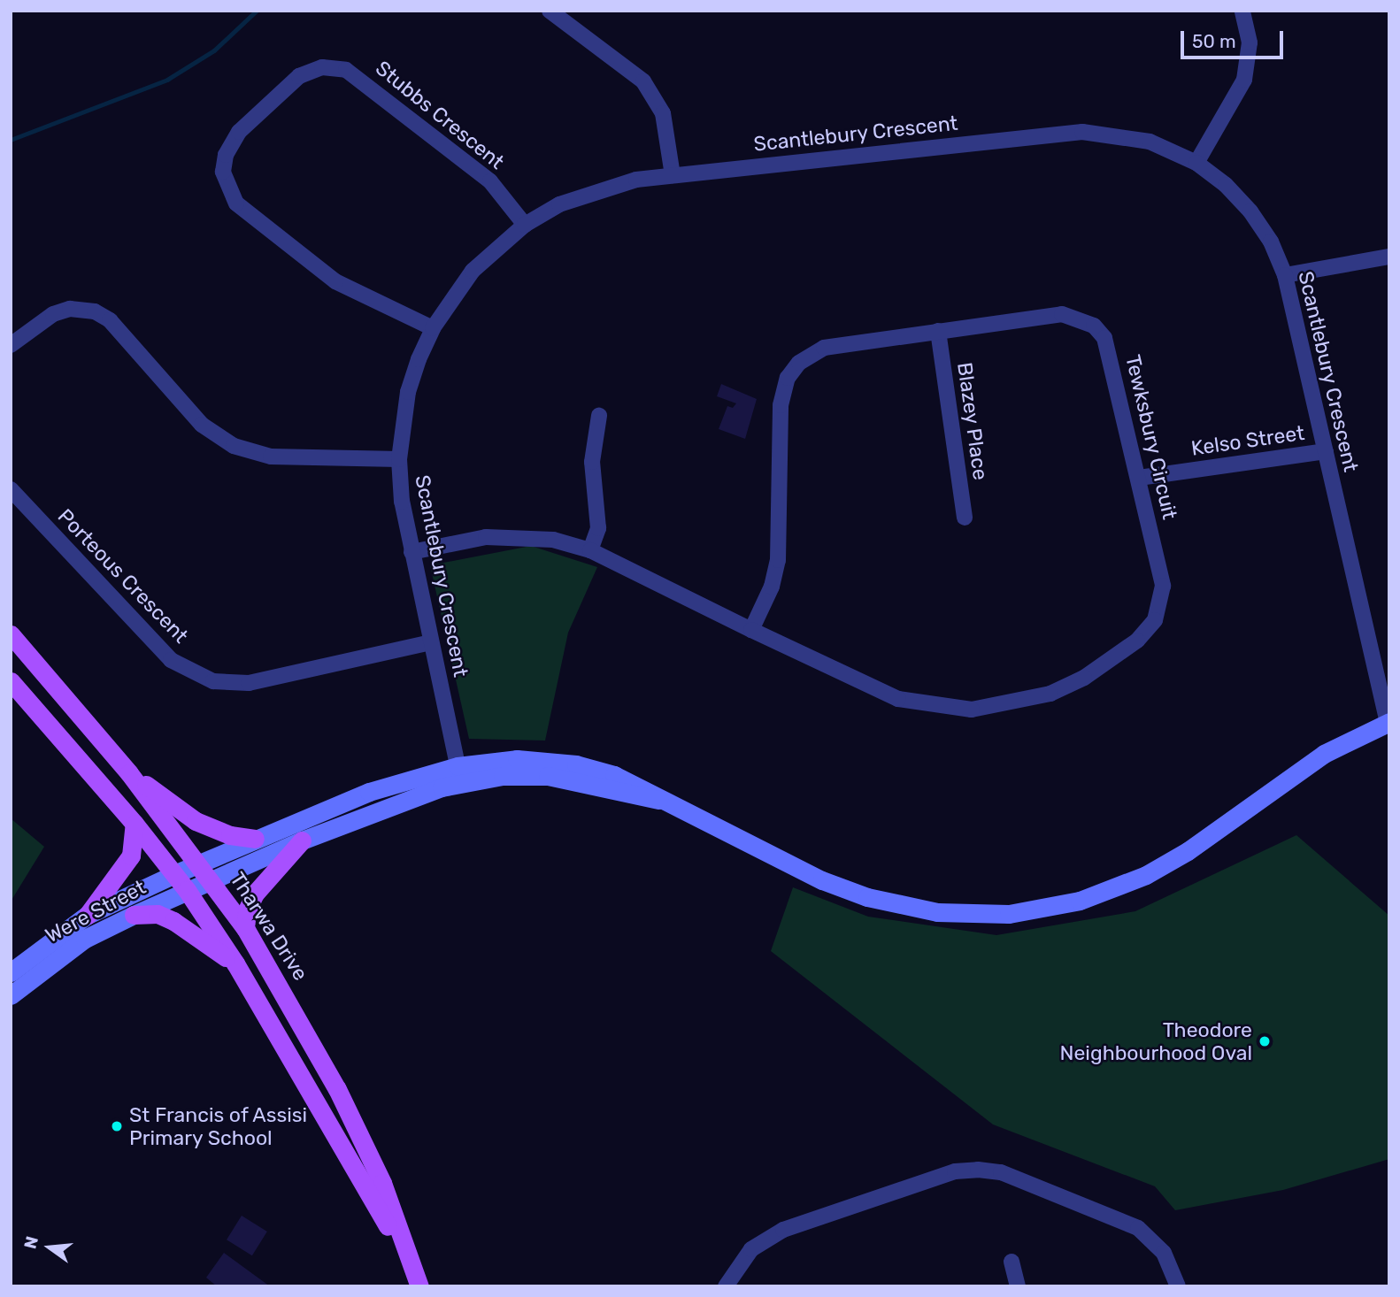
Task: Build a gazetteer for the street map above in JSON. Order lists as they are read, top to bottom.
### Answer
{
  "streets": {
    "main road": ["Tharwa Drive"],
    "street": [
      "Stubbs Crescent",
      "Scantlebury Crescent",
      "Blazey Place",
      "Tewksbury Circuit",
      "Kelso Street",
      "Porteous Crescent",
      "Were Street"
    ]
  },
  "crossings": [
    ["Stubbs Crescent", "Scantlebury Crescent"],
    ["Scantlebury Crescent", "Tewksbury Circuit"],
    ["Scantlebury Crescent", "Kelso Street"],
    ["Scantlebury Crescent", "Porteous Crescent"],
    ["Blazey Place", "Tewksbury Circuit"],
    ["Tewksbury Circuit", "Kelso Street"],
    ["Were Street", "Tharwa Drive"]
  ],
  "places": ["Theodore Neighbourhood Oval", "St Francis of Assisi Primary School"],
  "scale_bar": "50 m",
  "north": "left"
}
